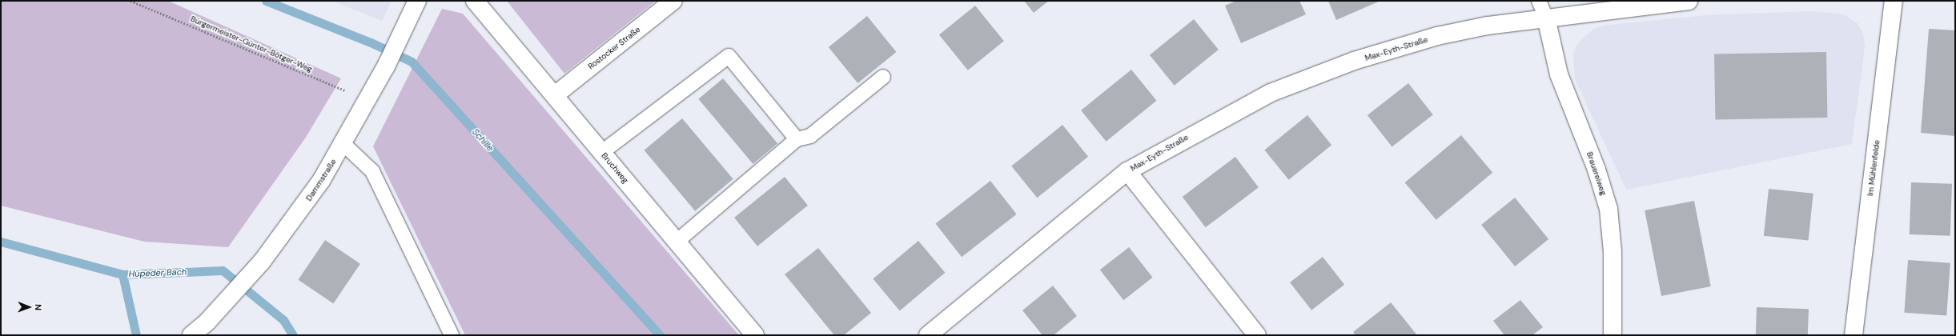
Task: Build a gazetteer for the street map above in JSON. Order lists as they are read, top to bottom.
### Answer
{
  "streets": {
    "street": [
      "Rostocker Straße",
      "Max-Eyth-Straße",
      "Bruchweg",
      "Im Mühlenfelde",
      "Brauereiweg",
      "Dammstraße"
    ],
    "path": ["Bürgermeister-Günter-Bötger-Weg"]
  },
  "crossings": [
    ["Bürgermeister-Günter-Bötger-Weg", "Dammstraße"],
    ["Rostocker Straße", "Bruchweg"],
    ["Max-Eyth-Straße", "Brauereiweg"]
  ],
  "water": ["Schille", "Hüpeder Bach"],
  "north": "right"
}
